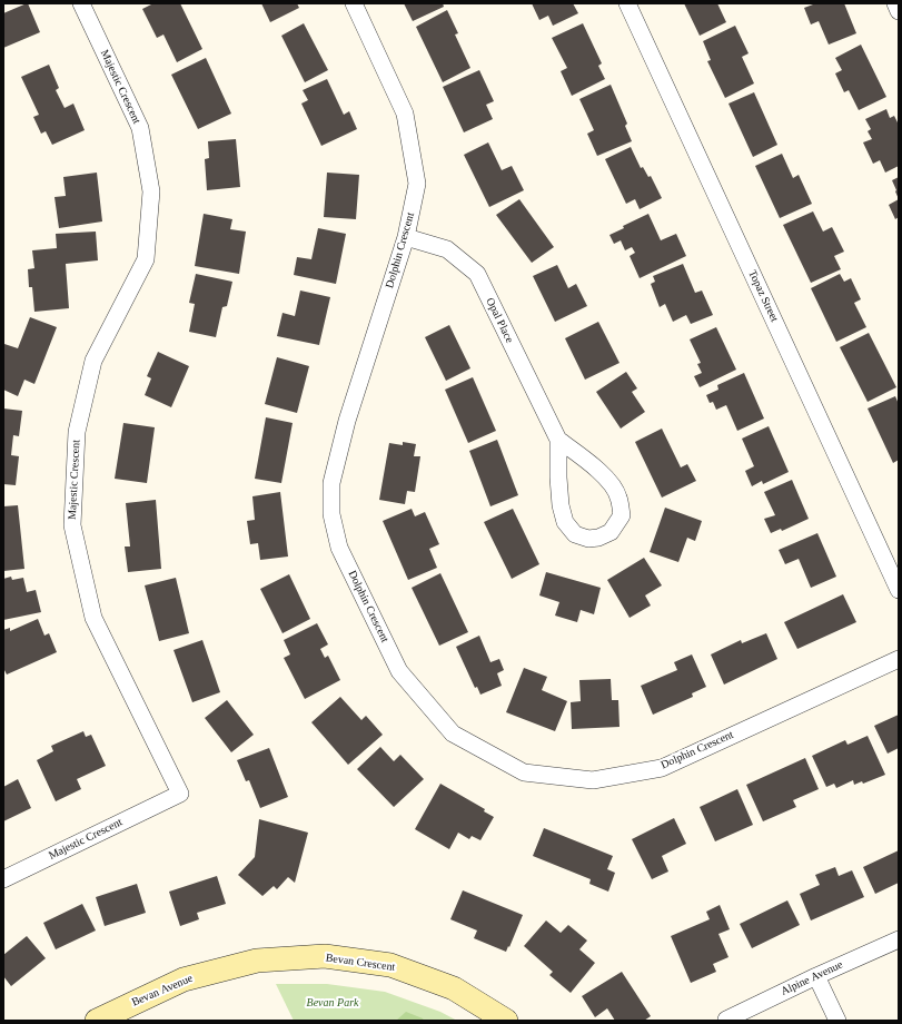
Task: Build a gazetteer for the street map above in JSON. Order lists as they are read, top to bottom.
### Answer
{
  "streets": {
    "street": [
      "Majestic Crescent",
      "Dolphin Crescent",
      "Topaz Street",
      "Opal Place",
      "Bevan Crescent",
      "Alpine Avenue",
      "Bevan Avenue"
    ]
  },
  "crossings": [
    ["Dolphin Crescent", "Opal Place"],
    ["Bevan Crescent", "Bevan Avenue"]
  ],
  "parks": ["Bevan Park"]
}
